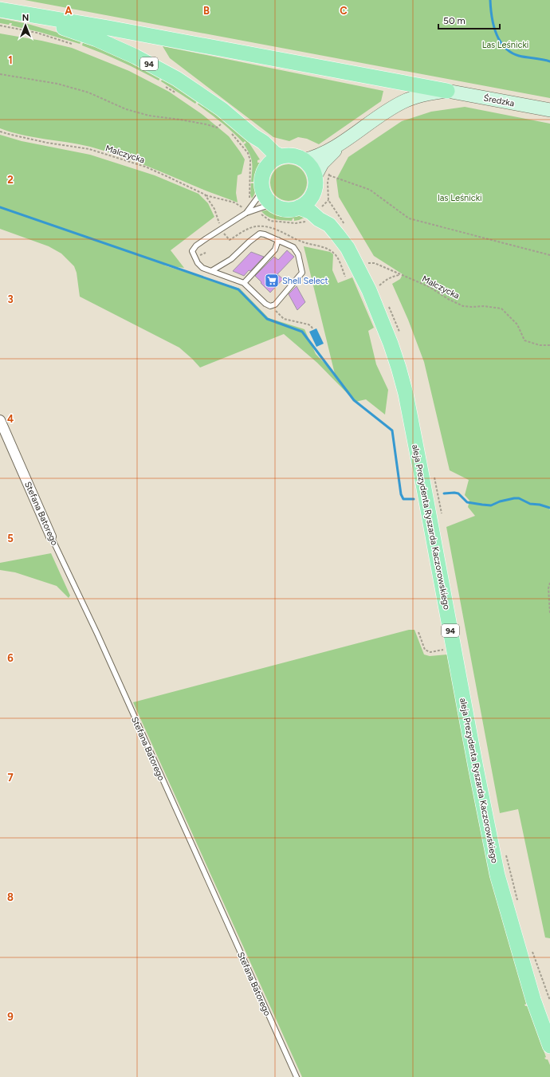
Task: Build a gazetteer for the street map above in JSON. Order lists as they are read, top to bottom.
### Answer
{
  "streets": {
    "main road": ["94", "Średzka", "aleja Prezydenta Ryszarda Kaczorowskiego"],
    "street": ["Stefana Batorego"],
    "path": ["Malczycka"]
  },
  "parks": ["Las Leśnicki", "las Leśnicki"],
  "places": {
    "supermarket": ["Shell Select"]
  },
  "scale_bar": "50 m",
  "north": "top",
  "grid": {
    "columns": ["A", "B", "C"],
    "rows": [
      "1",
      "2",
      "3",
      "4",
      "5",
      "6",
      "7",
      "8",
      "9"
    ]
  }
}
